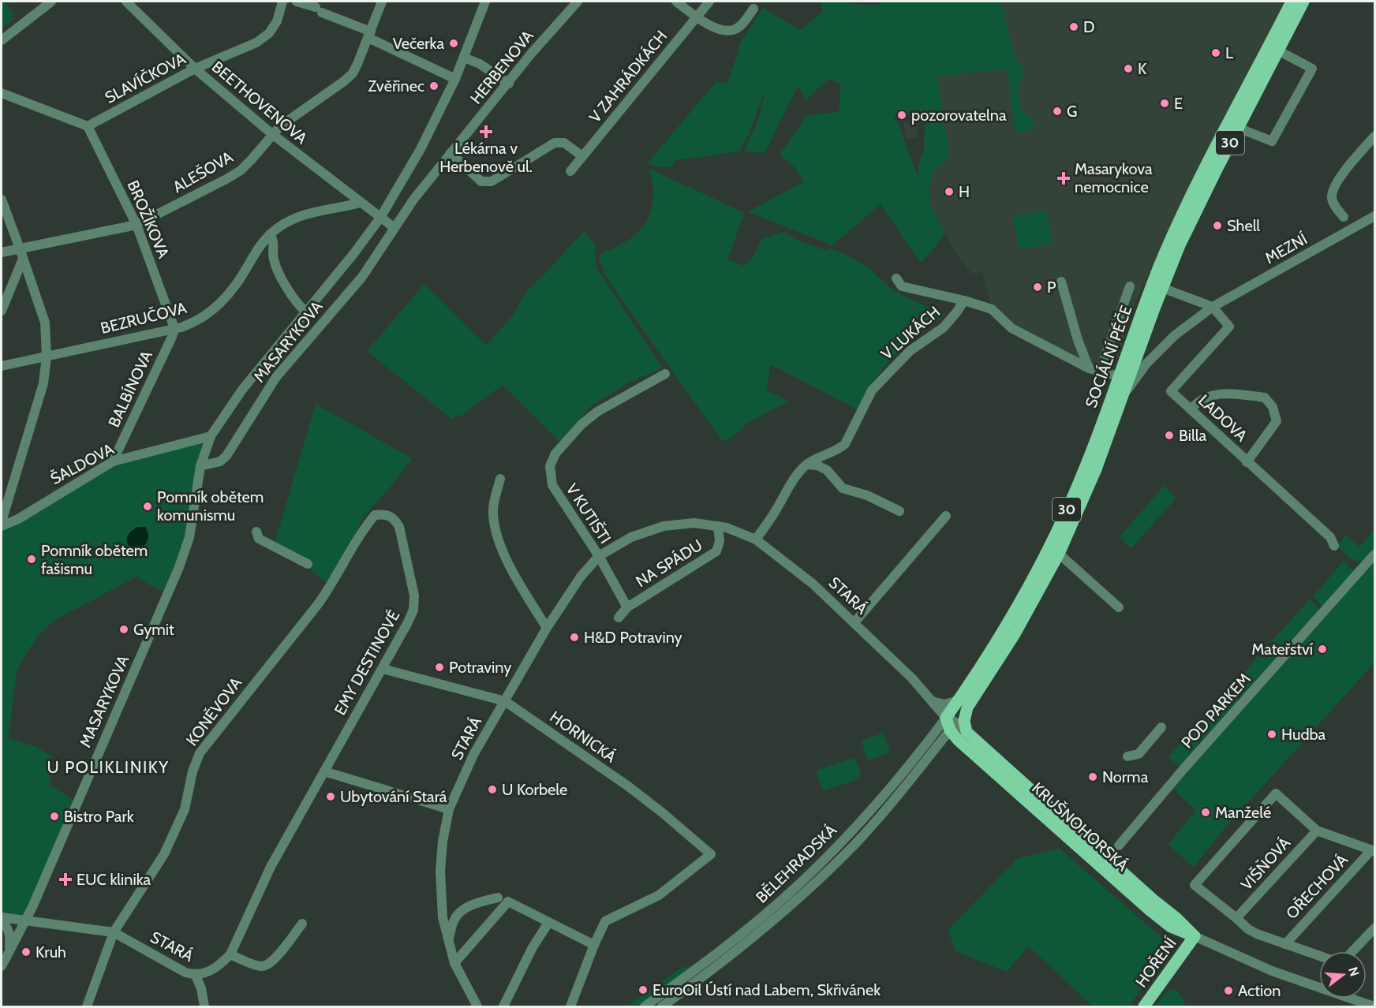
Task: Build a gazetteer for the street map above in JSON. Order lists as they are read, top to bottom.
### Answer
{
  "streets": {
    "main road": [
      "30",
      "SOCIÁLNÍ PÉČE",
      "KRUŠNOHORSKÁ",
      "HOŘENÍ"
    ],
    "street": [
      "HERBENOVA",
      "V ZAHRÁDKÁCH",
      "SLAVÍČKOVA",
      "BEETHOVENOVA",
      "ALEŠOVA",
      "BROŽÍKOVA",
      "MEZNÍ",
      "BEZRUČOVA",
      "V LUKÁCH",
      "MASARYKOVA",
      "BALBÍNOVA",
      "LADOVA",
      "ŠALDOVA",
      "V KUTIŠTI",
      "NA SPÁDU",
      "STARÁ",
      "EMY DESTINOVÉ",
      "POD PARKEM",
      "KONĚVOVA",
      "HORNICKÁ",
      "BĚLEHRADSKÁ",
      "VIŠŇOVÁ",
      "OŘECHOVÁ"
    ]
  },
  "crossings": [
    ["HERBENOVA", "MASARYKOVA"],
    ["SLAVÍČKOVA", "BEETHOVENOVA"],
    ["SLAVÍČKOVA", "BROŽÍKOVA"],
    ["BEETHOVENOVA", "ALEŠOVA"],
    ["BEETHOVENOVA", "BEZRUČOVA"],
    ["BEETHOVENOVA", "MASARYKOVA"],
    ["ALEŠOVA", "BROŽÍKOVA"],
    ["BROŽÍKOVA", "BEZRUČOVA"],
    ["BROŽÍKOVA", "BALBÍNOVA"],
    ["MEZNÍ", "SOCIÁLNÍ PÉČE"],
    ["MEZNÍ", "LADOVA"],
    ["BEZRUČOVA", "BALBÍNOVA"],
    ["V LUKÁCH", "STARÁ"],
    ["MASARYKOVA", "ŠALDOVA"],
    ["MASARYKOVA", "STARÁ"],
    ["SOCIÁLNÍ PÉČE", "STARÁ"],
    ["SOCIÁLNÍ PÉČE", "KRUŠNOHORSKÁ"],
    ["SOCIÁLNÍ PÉČE", "BĚLEHRADSKÁ"],
    ["BALBÍNOVA", "ŠALDOVA"],
    ["V KUTIŠTI", "NA SPÁDU"],
    ["V KUTIŠTI", "STARÁ"],
    ["NA SPÁDU", "STARÁ"],
    ["STARÁ", "EMY DESTINOVÉ"],
    ["STARÁ", "KONĚVOVA"],
    ["STARÁ", "HORNICKÁ"],
    ["STARÁ", "KRUŠNOHORSKÁ"],
    ["STARÁ", "BĚLEHRADSKÁ"],
    ["EMY DESTINOVÉ", "KONĚVOVA"],
    ["EMY DESTINOVÉ", "HORNICKÁ"],
    ["KRUŠNOHORSKÁ", "BĚLEHRADSKÁ"],
    ["KRUŠNOHORSKÁ", "HOŘENÍ"]
  ],
  "districts": ["U POLIKLINIKY"],
  "places": {
    "other": [
      "D",
      "Večerka",
      "L",
      "K",
      "Zvěřinec",
      "E",
      "G",
      "pozorovatelna",
      "H",
      "Shell",
      "P",
      "Billa",
      "Pomník obětem komunismu",
      "Pomník obětem fašismu",
      "Gymit",
      "H&D Potraviny",
      "Mateřství",
      "Potraviny",
      "Hudba",
      "Norma",
      "U Korbele",
      "Ubytování Stará",
      "Manželé",
      "Bistro Park",
      "Kruh",
      "EuroOil Ústí nad Labem, Skřivánek",
      "Action"
    ],
    "health": ["Lékárna v Herbenově ul.", "Masarykova nemocnice", "EUC klinika"]
  },
  "north": "right"
}
